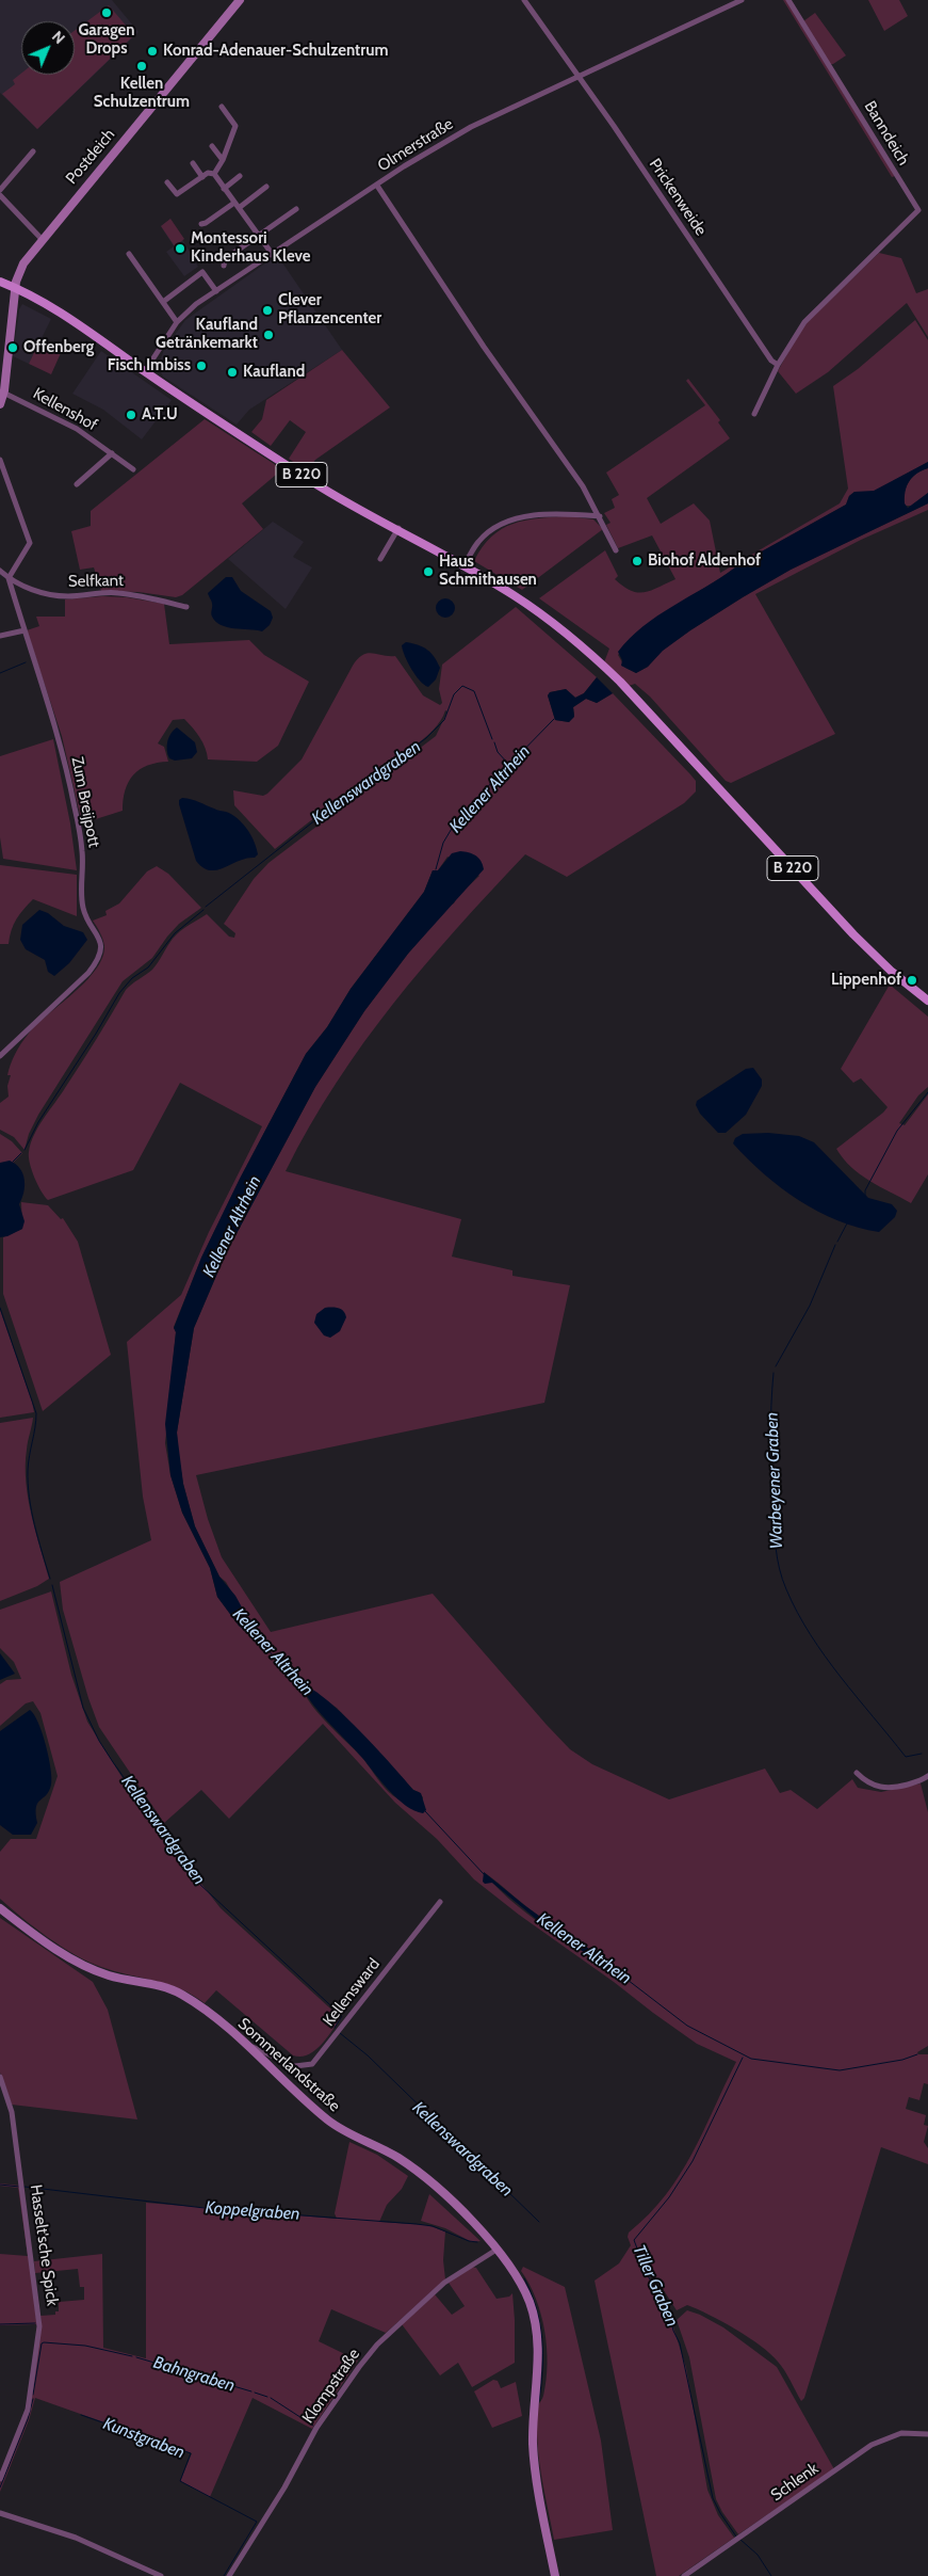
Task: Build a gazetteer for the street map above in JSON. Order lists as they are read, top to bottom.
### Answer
{
  "streets": {
    "main road": ["B 220"],
    "street": [
      "Banndeich",
      "Olmerstraße",
      "Postdeich",
      "Prickenweide",
      "Kellenshof",
      "Selfkant",
      "Zum Breijpott",
      "Kellensward",
      "Sommerlandstraße",
      "Hasselt'sche Spick",
      "Klompstraße",
      "Schlenk"
    ]
  },
  "crossings": [
    ["Banndeich", "Prickenweide"],
    ["Olmerstraße", "Prickenweide"],
    ["Olmerstraße", "B 220"],
    ["Postdeich", "Kellenshof"],
    ["Postdeich", "B 220"],
    ["Selfkant", "Zum Breijpott"],
    ["Kellensward", "Sommerlandstraße"],
    ["Sommerlandstraße", "Klompstraße"]
  ],
  "water": [
    "Kellenswardgraben",
    "Kellener Altrhein",
    "Warbeyener Graben",
    "Koppelgraben",
    "Tiller Graben",
    "Bahngraben",
    "Kunstgraben"
  ],
  "places": [
    "Garagen Drops",
    "Konrad-Adenauer-Schulzentrum",
    "Kellen Schulzentrum",
    "Montessori Kinderhaus Kleve",
    "Clever Pflanzencenter",
    "Kaufland Getränkemarkt",
    "Offenberg",
    "Fisch Imbiss",
    "Kaufland",
    "A.T.U",
    "Biohof Aldenhof",
    "Haus Schmithausen",
    "Lippenhof"
  ],
  "north": "top right"
}
